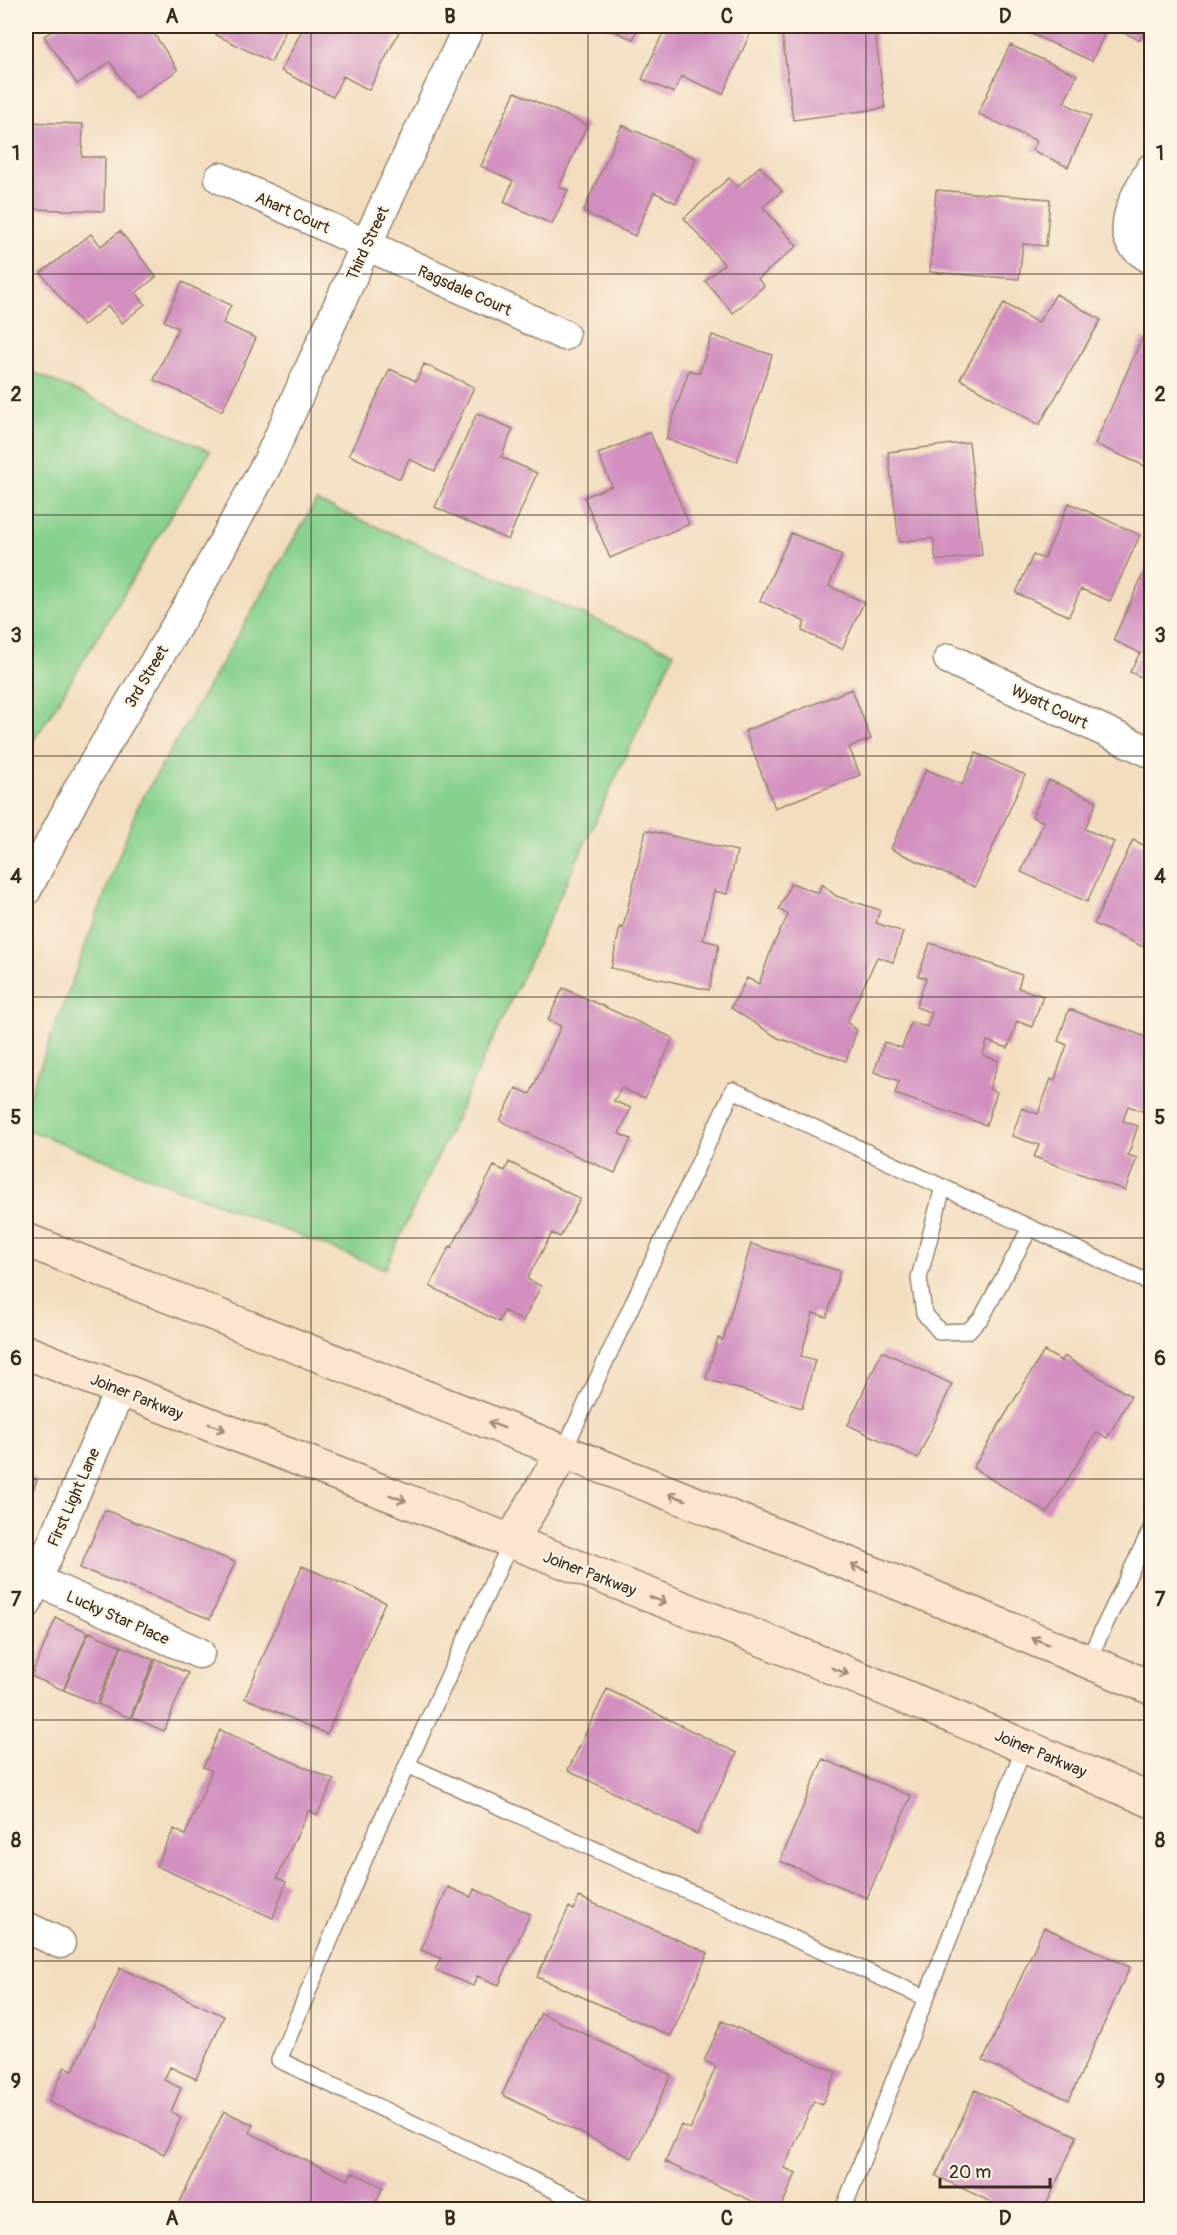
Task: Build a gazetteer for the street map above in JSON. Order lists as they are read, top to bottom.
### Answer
{
  "streets": {
    "main road": ["Joiner Parkway"],
    "street": [
      "Ahart Court",
      "Third Street",
      "Ragsdale Court",
      "3rd Street",
      "Wyatt Court",
      "First Light Lane",
      "Lucky Star Place"
    ]
  },
  "crossings": [
    ["Ahart Court", "Third Street"],
    ["Ahart Court", "Ragsdale Court"],
    ["Third Street", "Ragsdale Court"],
    ["Third Street", "3rd Street"],
    ["Joiner Parkway", "First Light Lane"],
    ["First Light Lane", "Lucky Star Place"]
  ],
  "scale_bar": "20 m",
  "grid": {
    "columns": [
      "A",
      "B",
      "C",
      "D"
    ],
    "rows": [
      "1",
      "2",
      "3",
      "4",
      "5",
      "6",
      "7",
      "8",
      "9"
    ]
  }
}
